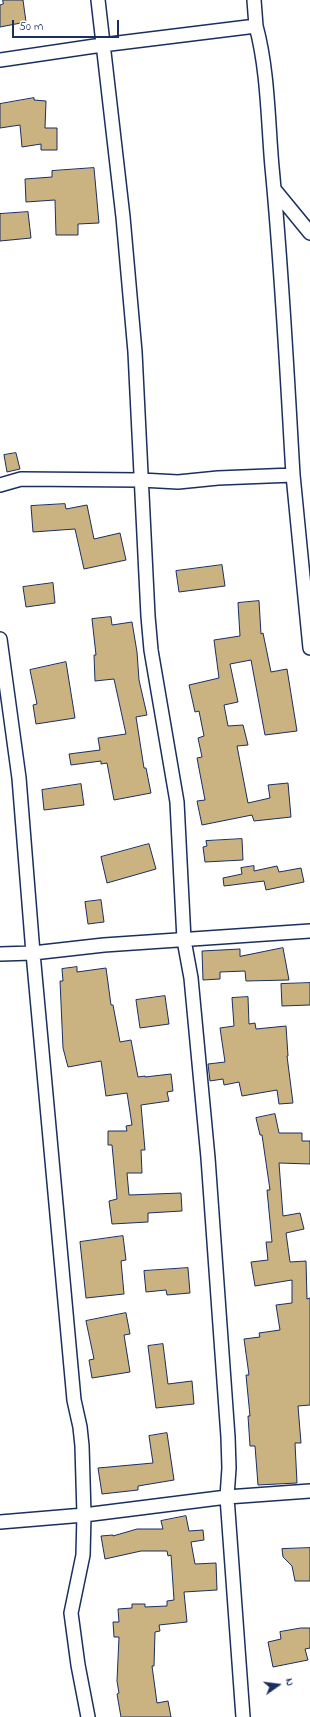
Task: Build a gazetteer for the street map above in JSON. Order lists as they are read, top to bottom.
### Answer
{
  "scale_bar": "50 m",
  "north": "right"
}
